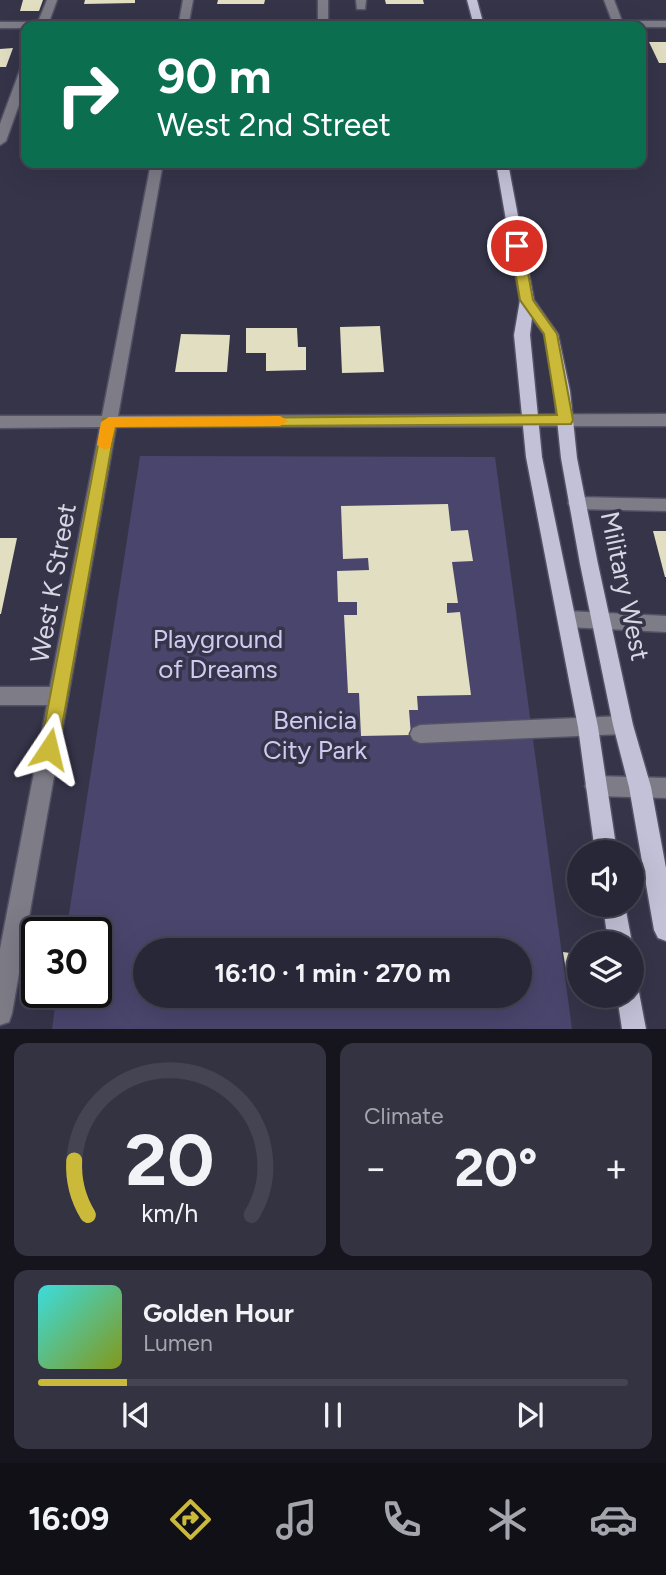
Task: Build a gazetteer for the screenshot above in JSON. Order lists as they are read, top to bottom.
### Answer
{
  "streets": {
    "main road": ["Military West"],
    "street": ["West K Street"]
  },
  "parks": ["Playground of Dreams", "Benicia City Park"],
  "page": {
    "turn": ["90 m", "West 2nd Street"],
    "limit": "30",
    "trip": "16:10 · 1 min · 270 m",
    "tile": "Climate",
    "heat": ["−", "20°", "+"],
    "song": ["Golden Hour", "Lumen"],
    "tabs": "16:09",
    "gauge": ["20", "km/h"]
  }
}
